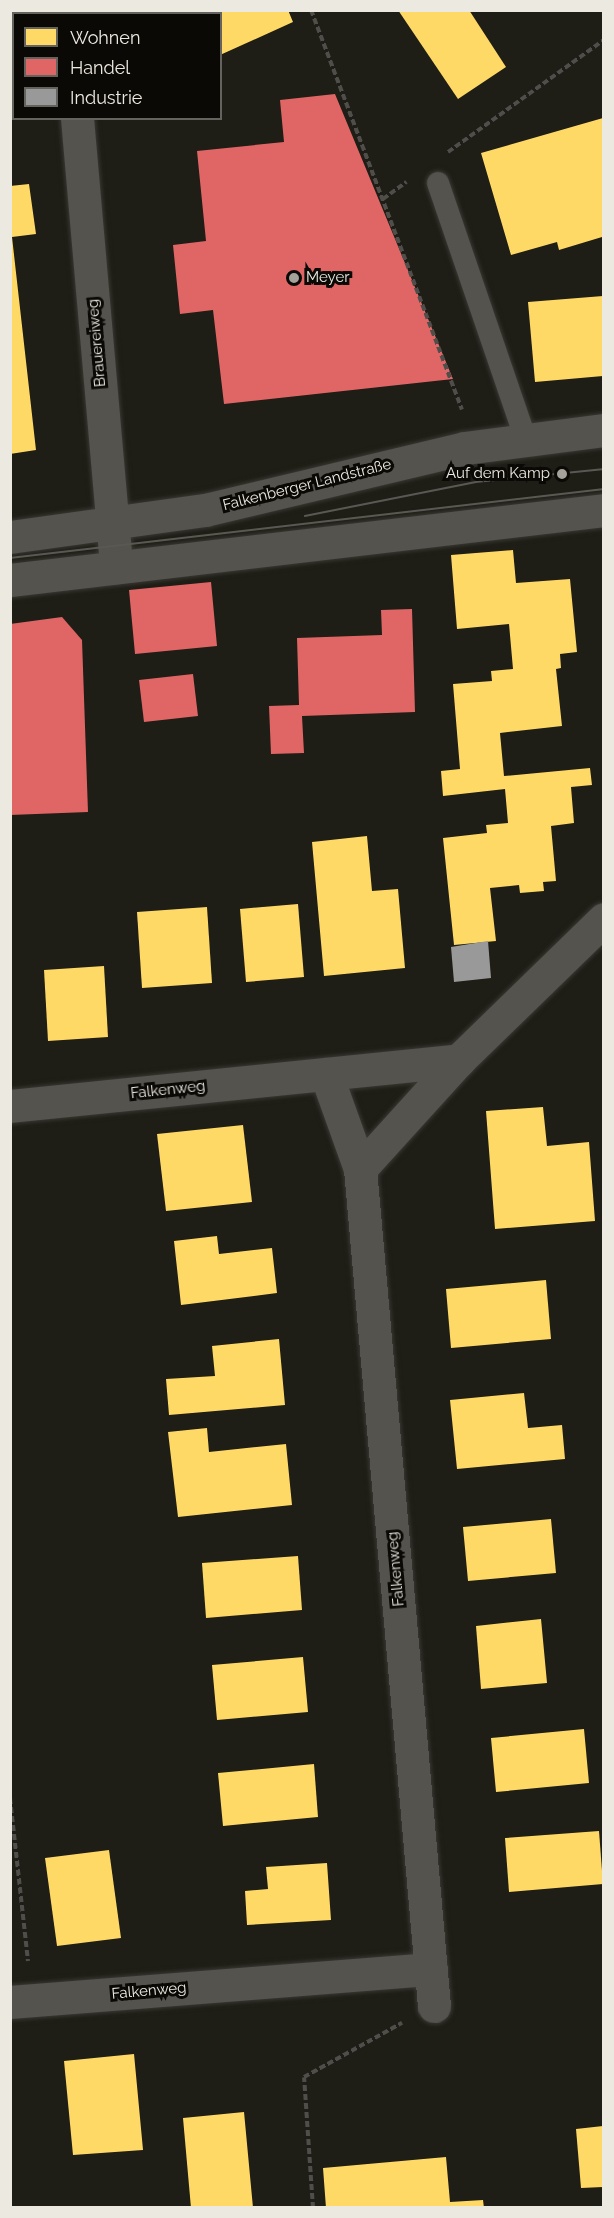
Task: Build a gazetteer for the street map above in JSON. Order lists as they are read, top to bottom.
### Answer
{
  "streets": {
    "street": ["Brauereiweg", "Falkenberger Landstraße", "Falkenweg"]
  },
  "crossings": [
    ["Brauereiweg", "Falkenberger Landstraße"]
  ],
  "places": ["Meyer", "Auf dem Kamp"],
  "legend": ["Wohnen", "Handel", "Industrie"]
}
